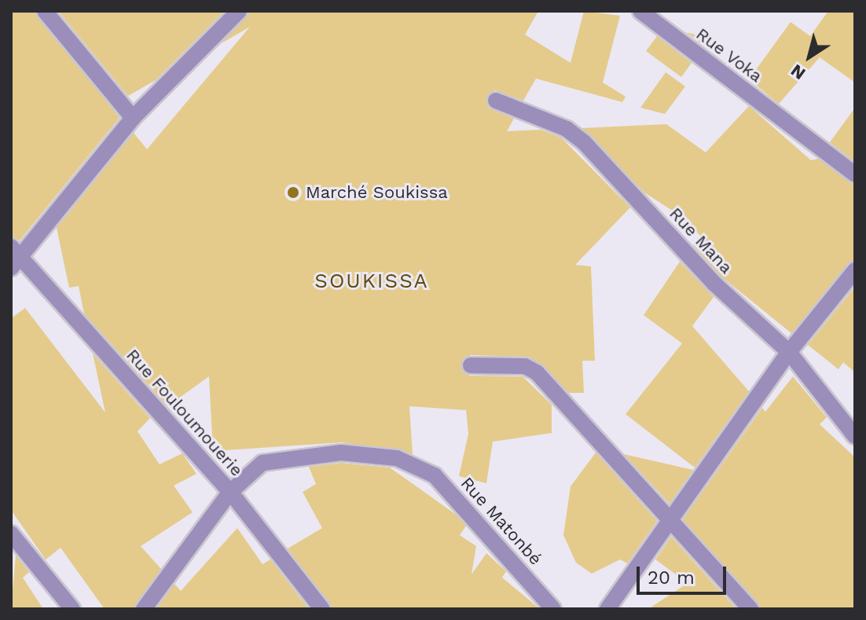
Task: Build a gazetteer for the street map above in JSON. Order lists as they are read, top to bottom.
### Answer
{
  "streets": {
    "street": [
      "Rue Voka",
      "Rue Mana",
      "Rue Fouloumouerie",
      "Rue Matonbé"
    ]
  },
  "crossings": [
    ["Rue Fouloumouerie", "Rue Matonbé"]
  ],
  "districts": ["SOUKISSA"],
  "places": ["Marché Soukissa"],
  "scale_bar": "20 m",
  "north": "bottom left"
}
